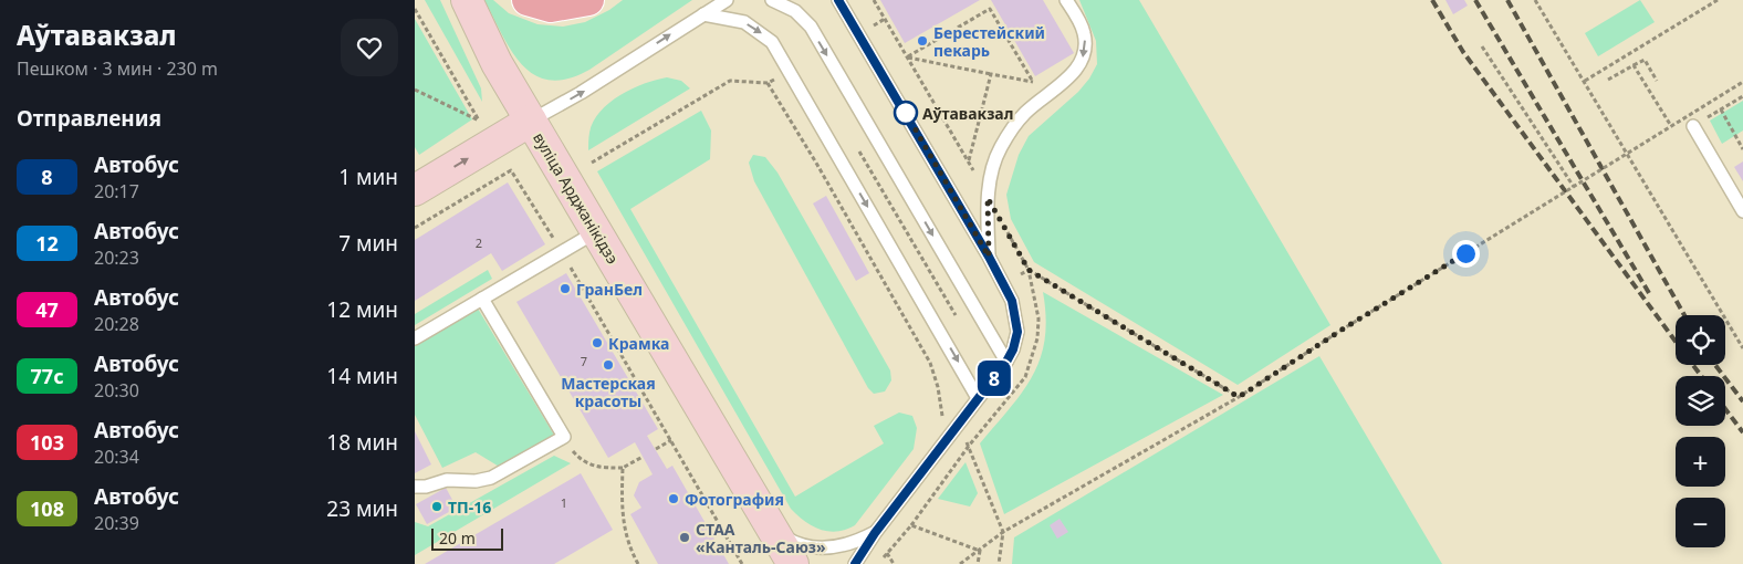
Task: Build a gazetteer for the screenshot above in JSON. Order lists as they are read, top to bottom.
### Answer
{
  "streets": {
    "main road": ["вуліца Арджанікідзэ"]
  },
  "places": [
    "Берестейский пекарь",
    "Аўтавакзал",
    "ГранБел",
    "Крамка",
    "Мастерская красоты",
    "Фотография",
    "ТП-16",
    "СТАА «Канталь-Саюз»"
  ],
  "lines": ["bus line 8"],
  "house_numbers": ["2", "7", "1"],
  "scale_bar": "20 m",
  "page": {
    "heading": [
      ["Аўтавакзал", "Пешком · 3 мин · 230 m"],
      "Отправления"
    ],
    "on_map": "8",
    "list": [
      {
        "mark": "8",
        "name": "Автобус",
        "note": "20:17",
        "value": "1 мин"
      },
      {
        "mark": "12",
        "name": "Автобус",
        "note": "20:23",
        "value": "7 мин"
      },
      {
        "mark": "47",
        "name": "Автобус",
        "note": "20:28",
        "value": "12 мин"
      },
      {
        "mark": "77c",
        "name": "Автобус",
        "note": "20:30",
        "value": "14 мин"
      },
      {
        "mark": "103",
        "name": "Автобус",
        "note": "20:34",
        "value": "18 мин"
      },
      {
        "mark": "108",
        "name": "Автобус",
        "note": "20:39",
        "value": "23 мин"
      }
    ],
    "map_buttons": ["+", "−"],
    "scale": "20 m"
  }
}
